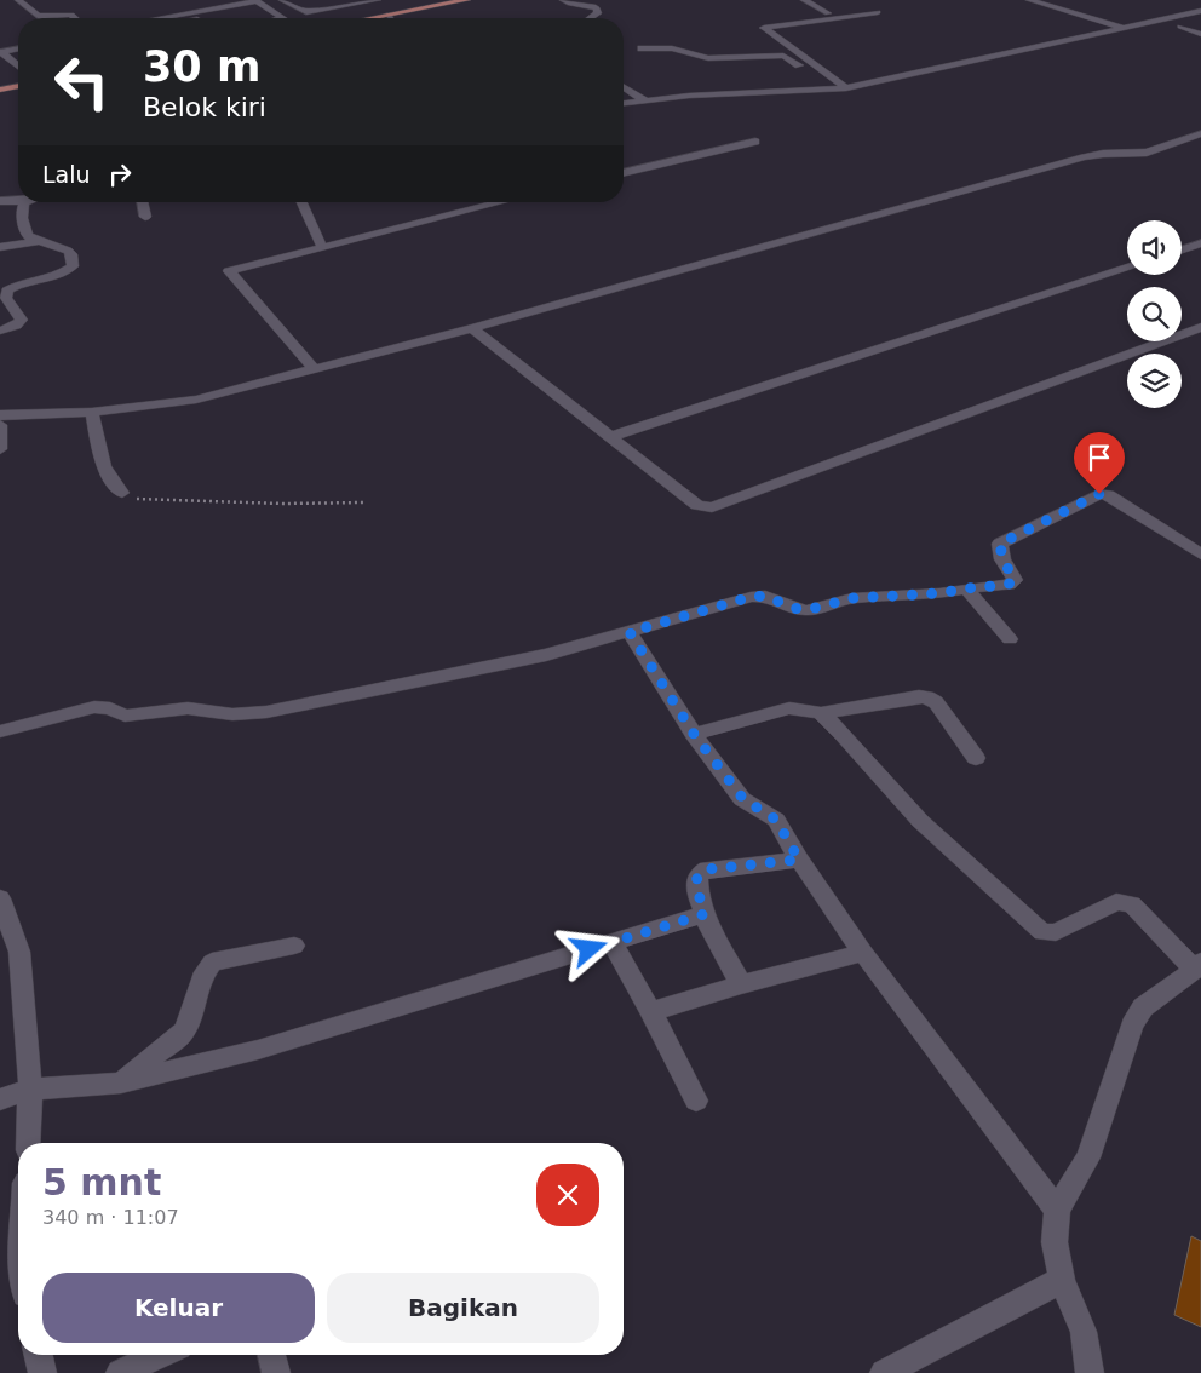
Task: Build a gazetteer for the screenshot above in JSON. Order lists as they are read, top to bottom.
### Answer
{
  "page": {
    "turn": ["30 m", "Belok kiri"],
    "then": "Lalu",
    "heading": ["5 mnt", "340 m · 11:07"],
    "buttons": ["Keluar", "Bagikan"]
  }
}
